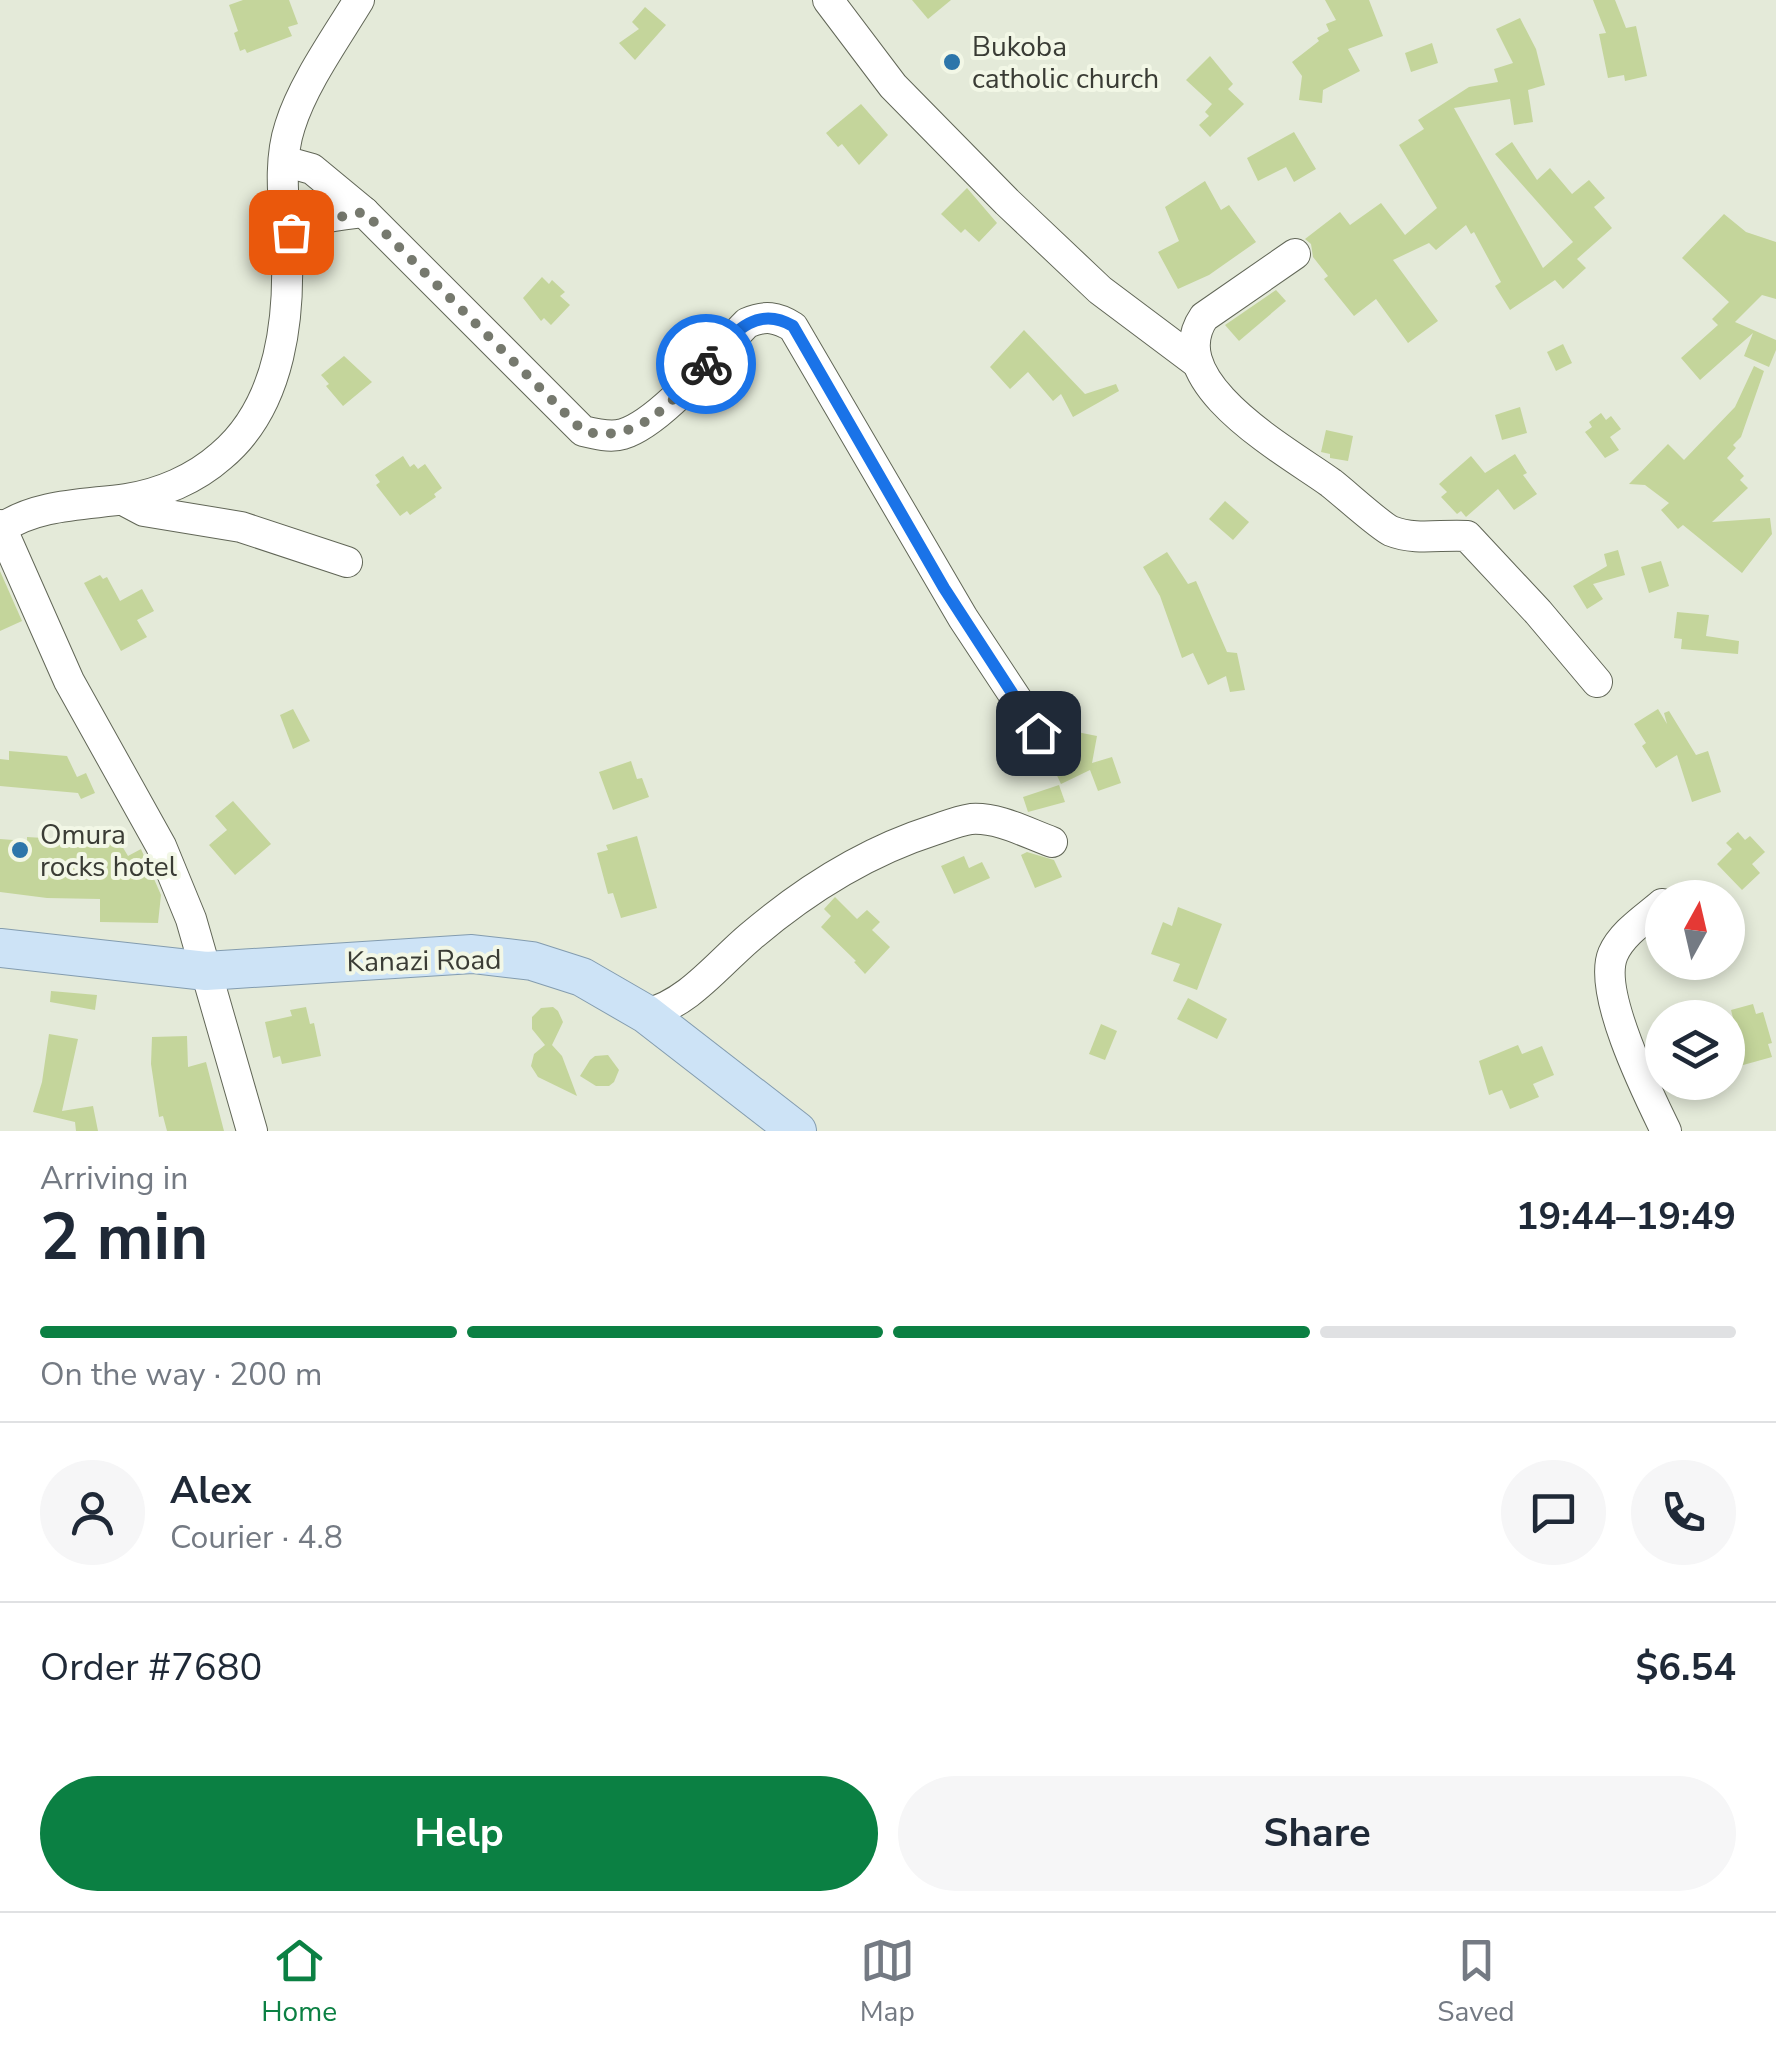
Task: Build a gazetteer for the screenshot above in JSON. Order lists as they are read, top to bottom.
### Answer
{
  "streets": {
    "main road": ["Kanazi Road"]
  },
  "places": ["Bukoba catholic church", "Omura rocks hotel"],
  "north": "top",
  "page": {
    "heading": ["2 min", "Arriving in", "19:44–19:49"],
    "panel": [
      "Alex",
      "Courier · 4.8",
      "Order #7680",
      "$6.54"
    ],
    "bar": "On the way · 200 m",
    "buttons": ["Help", "Share"],
    "tabs": ["Home", "Map", "Saved"]
  }
}
